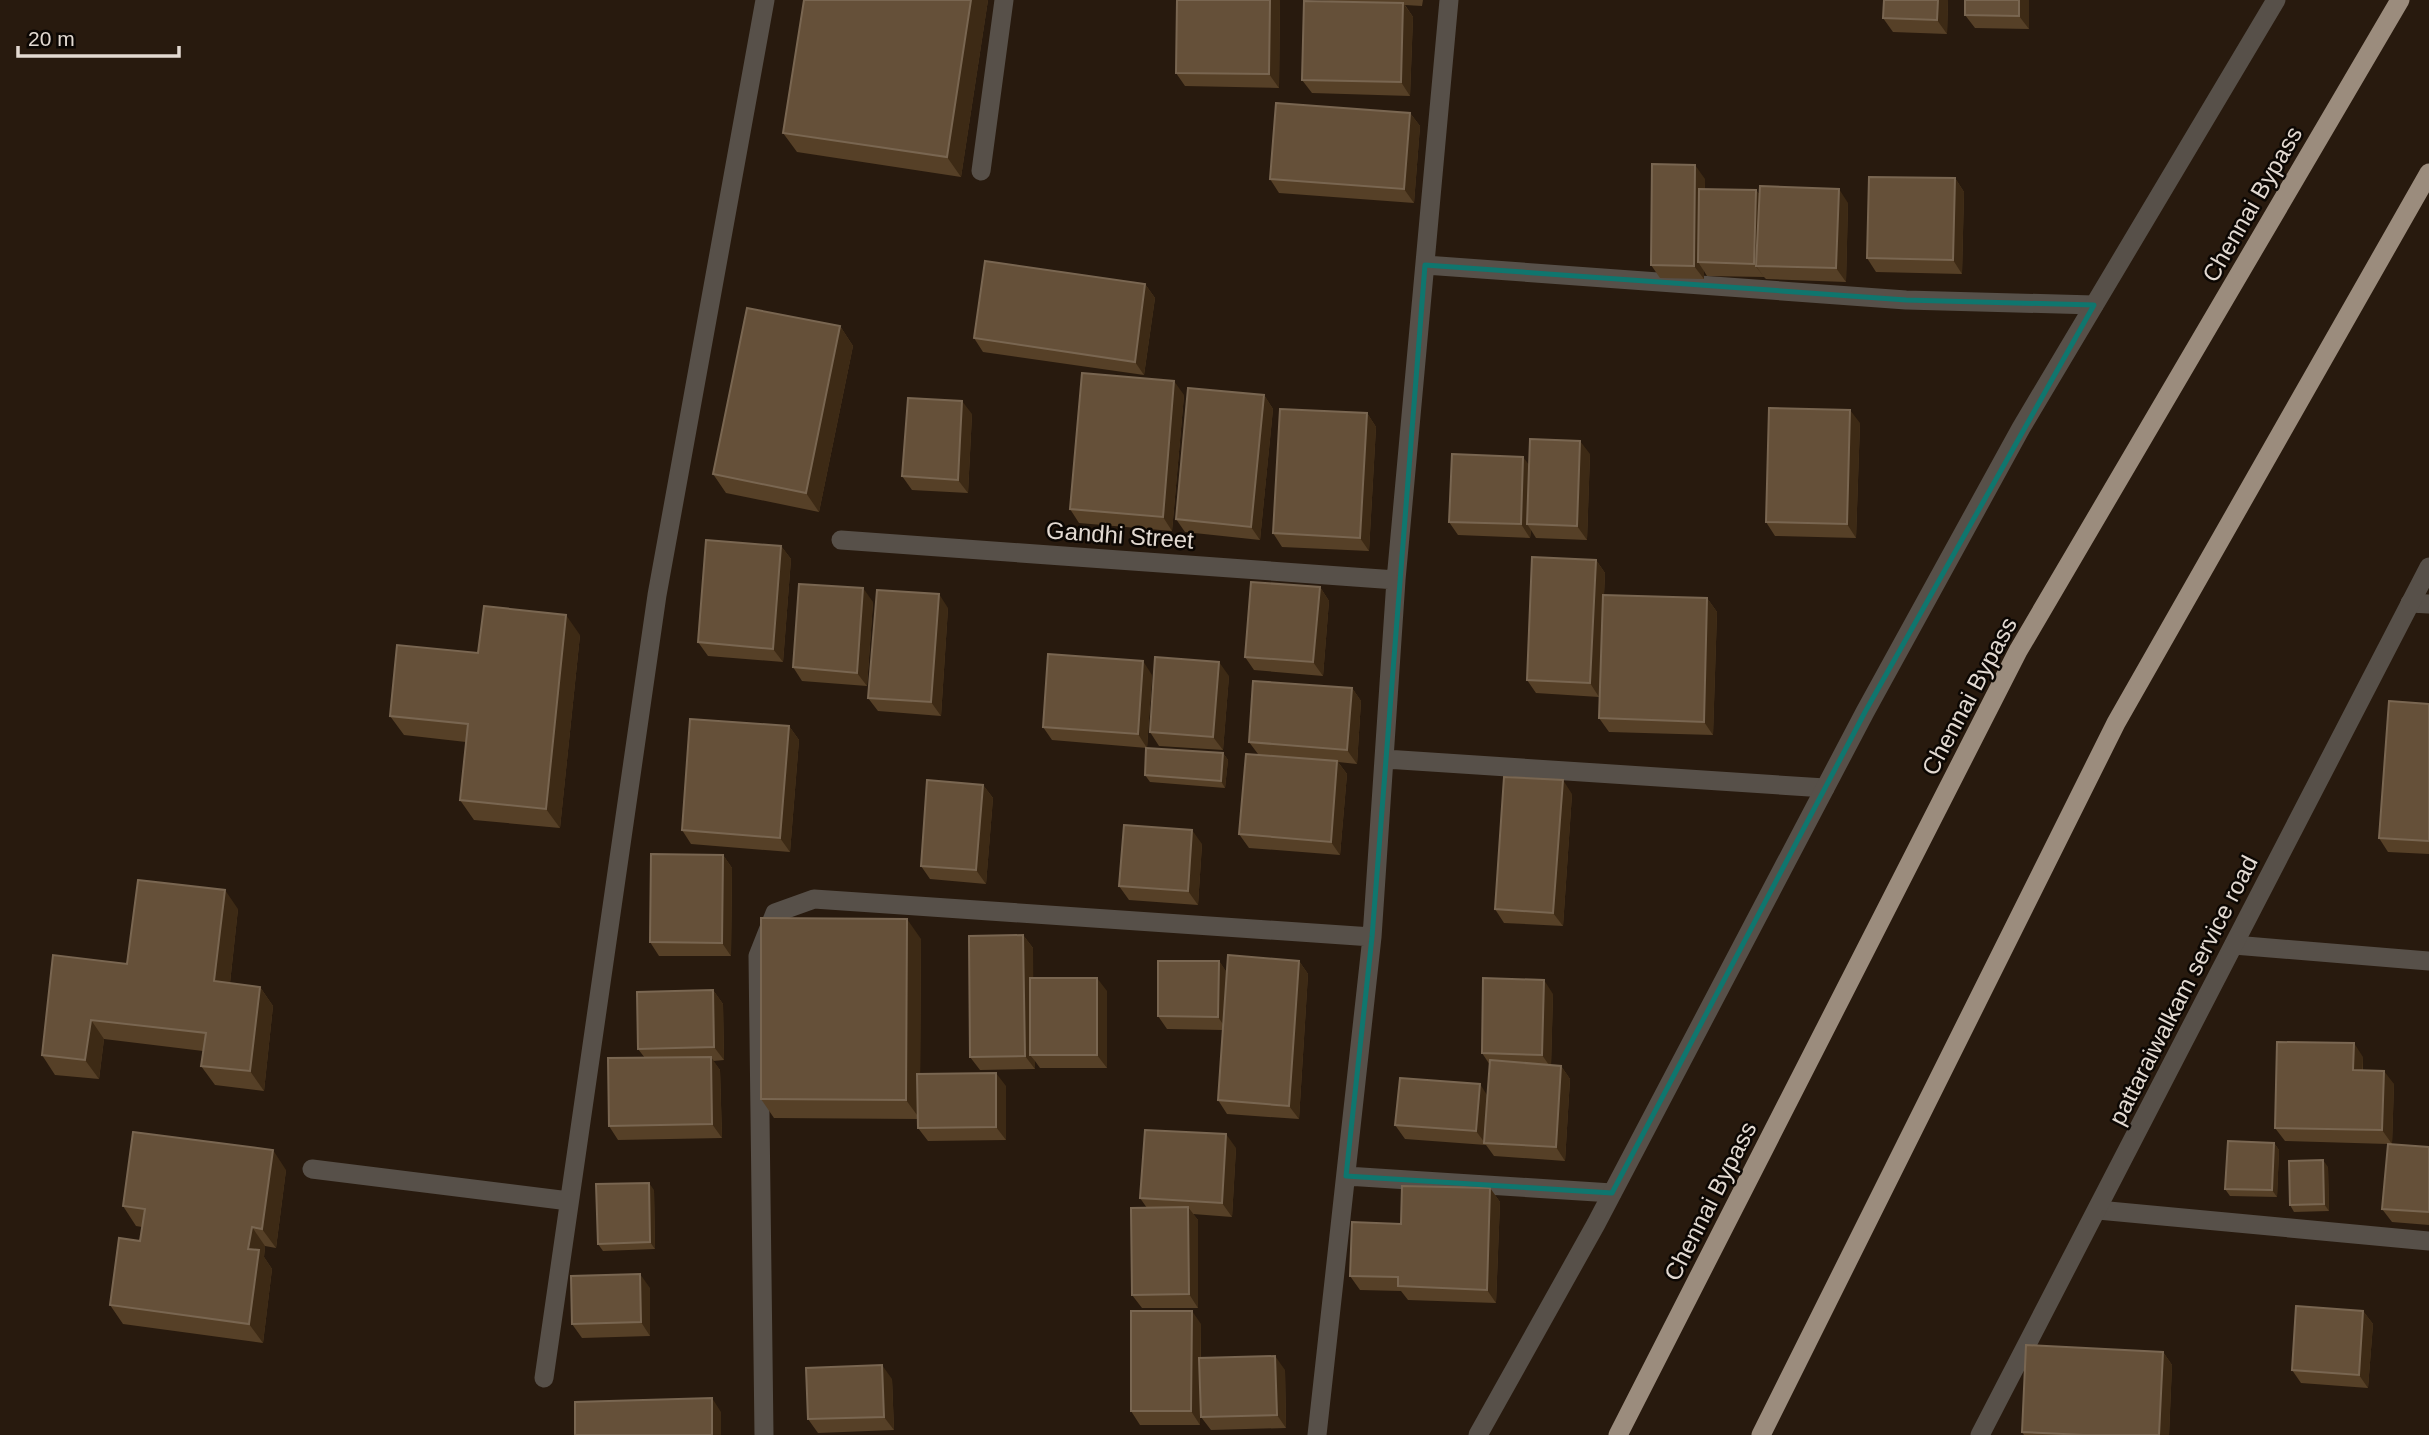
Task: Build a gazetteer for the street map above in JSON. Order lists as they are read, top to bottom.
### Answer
{
  "streets": {
    "highway": ["Chennai Bypass"],
    "street": ["Gandhi Street", "pattaraiwalkam service road"]
  },
  "scale_bar": "20 m"
}
